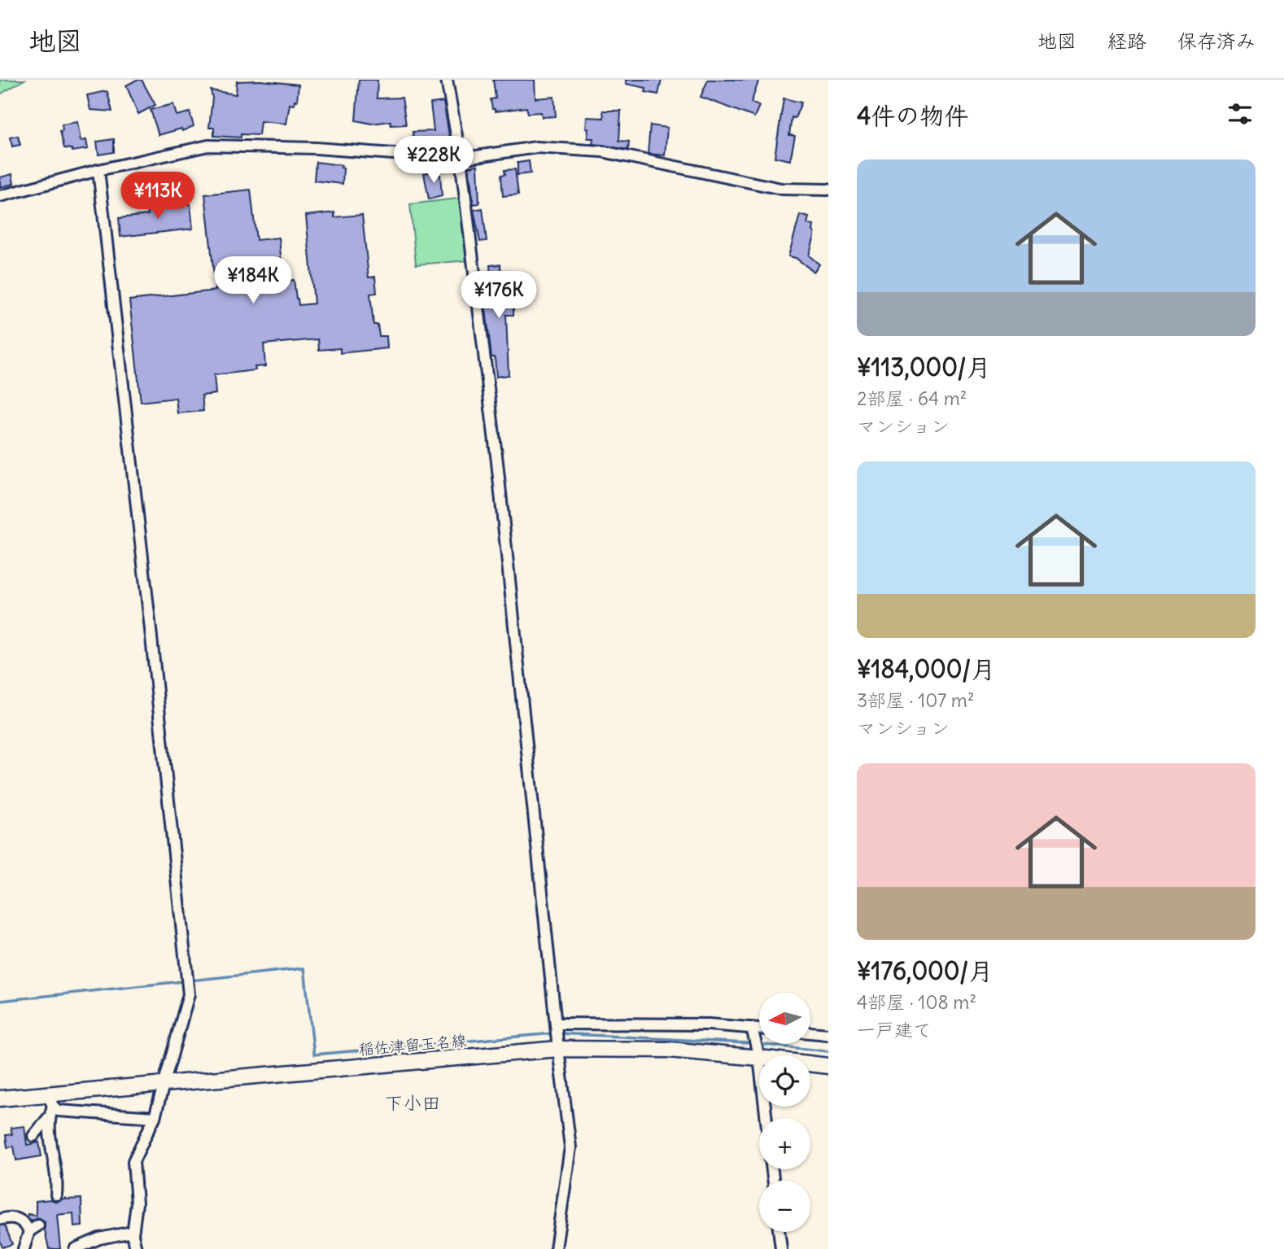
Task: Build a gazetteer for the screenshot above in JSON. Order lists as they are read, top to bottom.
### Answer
{
  "streets": {
    "main road": ["稲佐津留玉名線"]
  },
  "districts": ["下小田"],
  "north": "left",
  "page": {
    "header": "地図",
    "nav": ["地図", "経路", "保存済み"],
    "heading": "4件の物件",
    "price": [
      "¥228K",
      "¥113K",
      "¥184K",
      "¥176K"
    ],
    "list": [
      {
        "name": "¥113,000/月",
        "note": "2部屋 · 64 m² · マンション"
      },
      {
        "name": "¥184,000/月",
        "note": "3部屋 · 107 m² · マンション"
      },
      {
        "name": "¥176,000/月",
        "note": "4部屋 · 108 m² · 一戸建て"
      }
    ],
    "map_buttons": ["+", "−"]
  }
}
